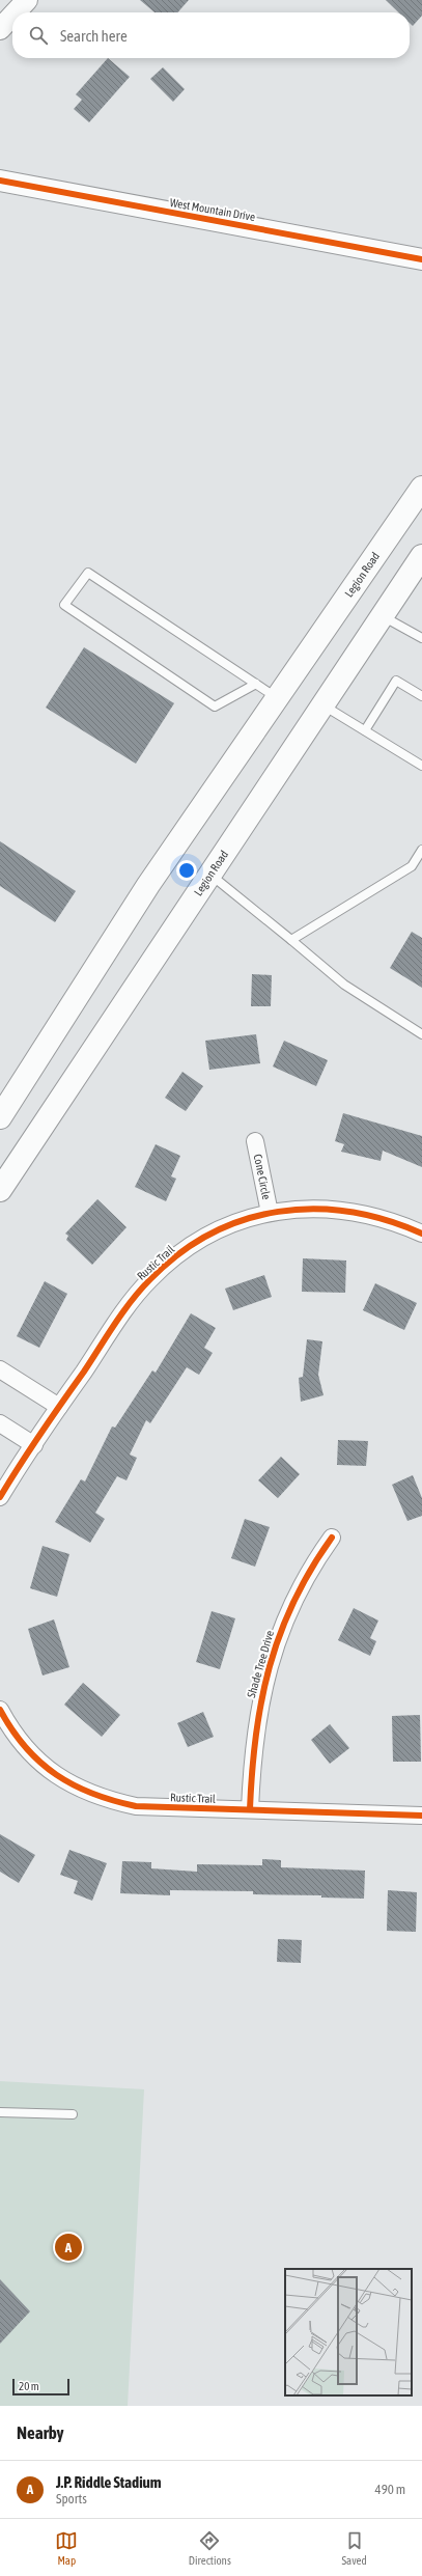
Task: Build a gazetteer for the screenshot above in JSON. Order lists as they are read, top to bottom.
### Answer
{
  "streets": {
    "main road": ["Legion Road"],
    "street": [
      "West Mountain Drive",
      "Cone Circle",
      "Rustic Trail",
      "Shade Tree Drive"
    ]
  },
  "crossings": [
    ["Cone Circle", "Rustic Trail"],
    ["Rustic Trail", "Shade Tree Drive"]
  ],
  "scale_bar": "20 m",
  "page": {
    "search": "Search here",
    "pins": "A",
    "scale": "20 m",
    "heading": "Nearby",
    "list": [
      {
        "mark": "A",
        "name": "J.P. Riddle Stadium",
        "note": "Sports",
        "value": "490 m"
      }
    ],
    "nav": ["Map", "Directions", "Saved"]
  }
}
